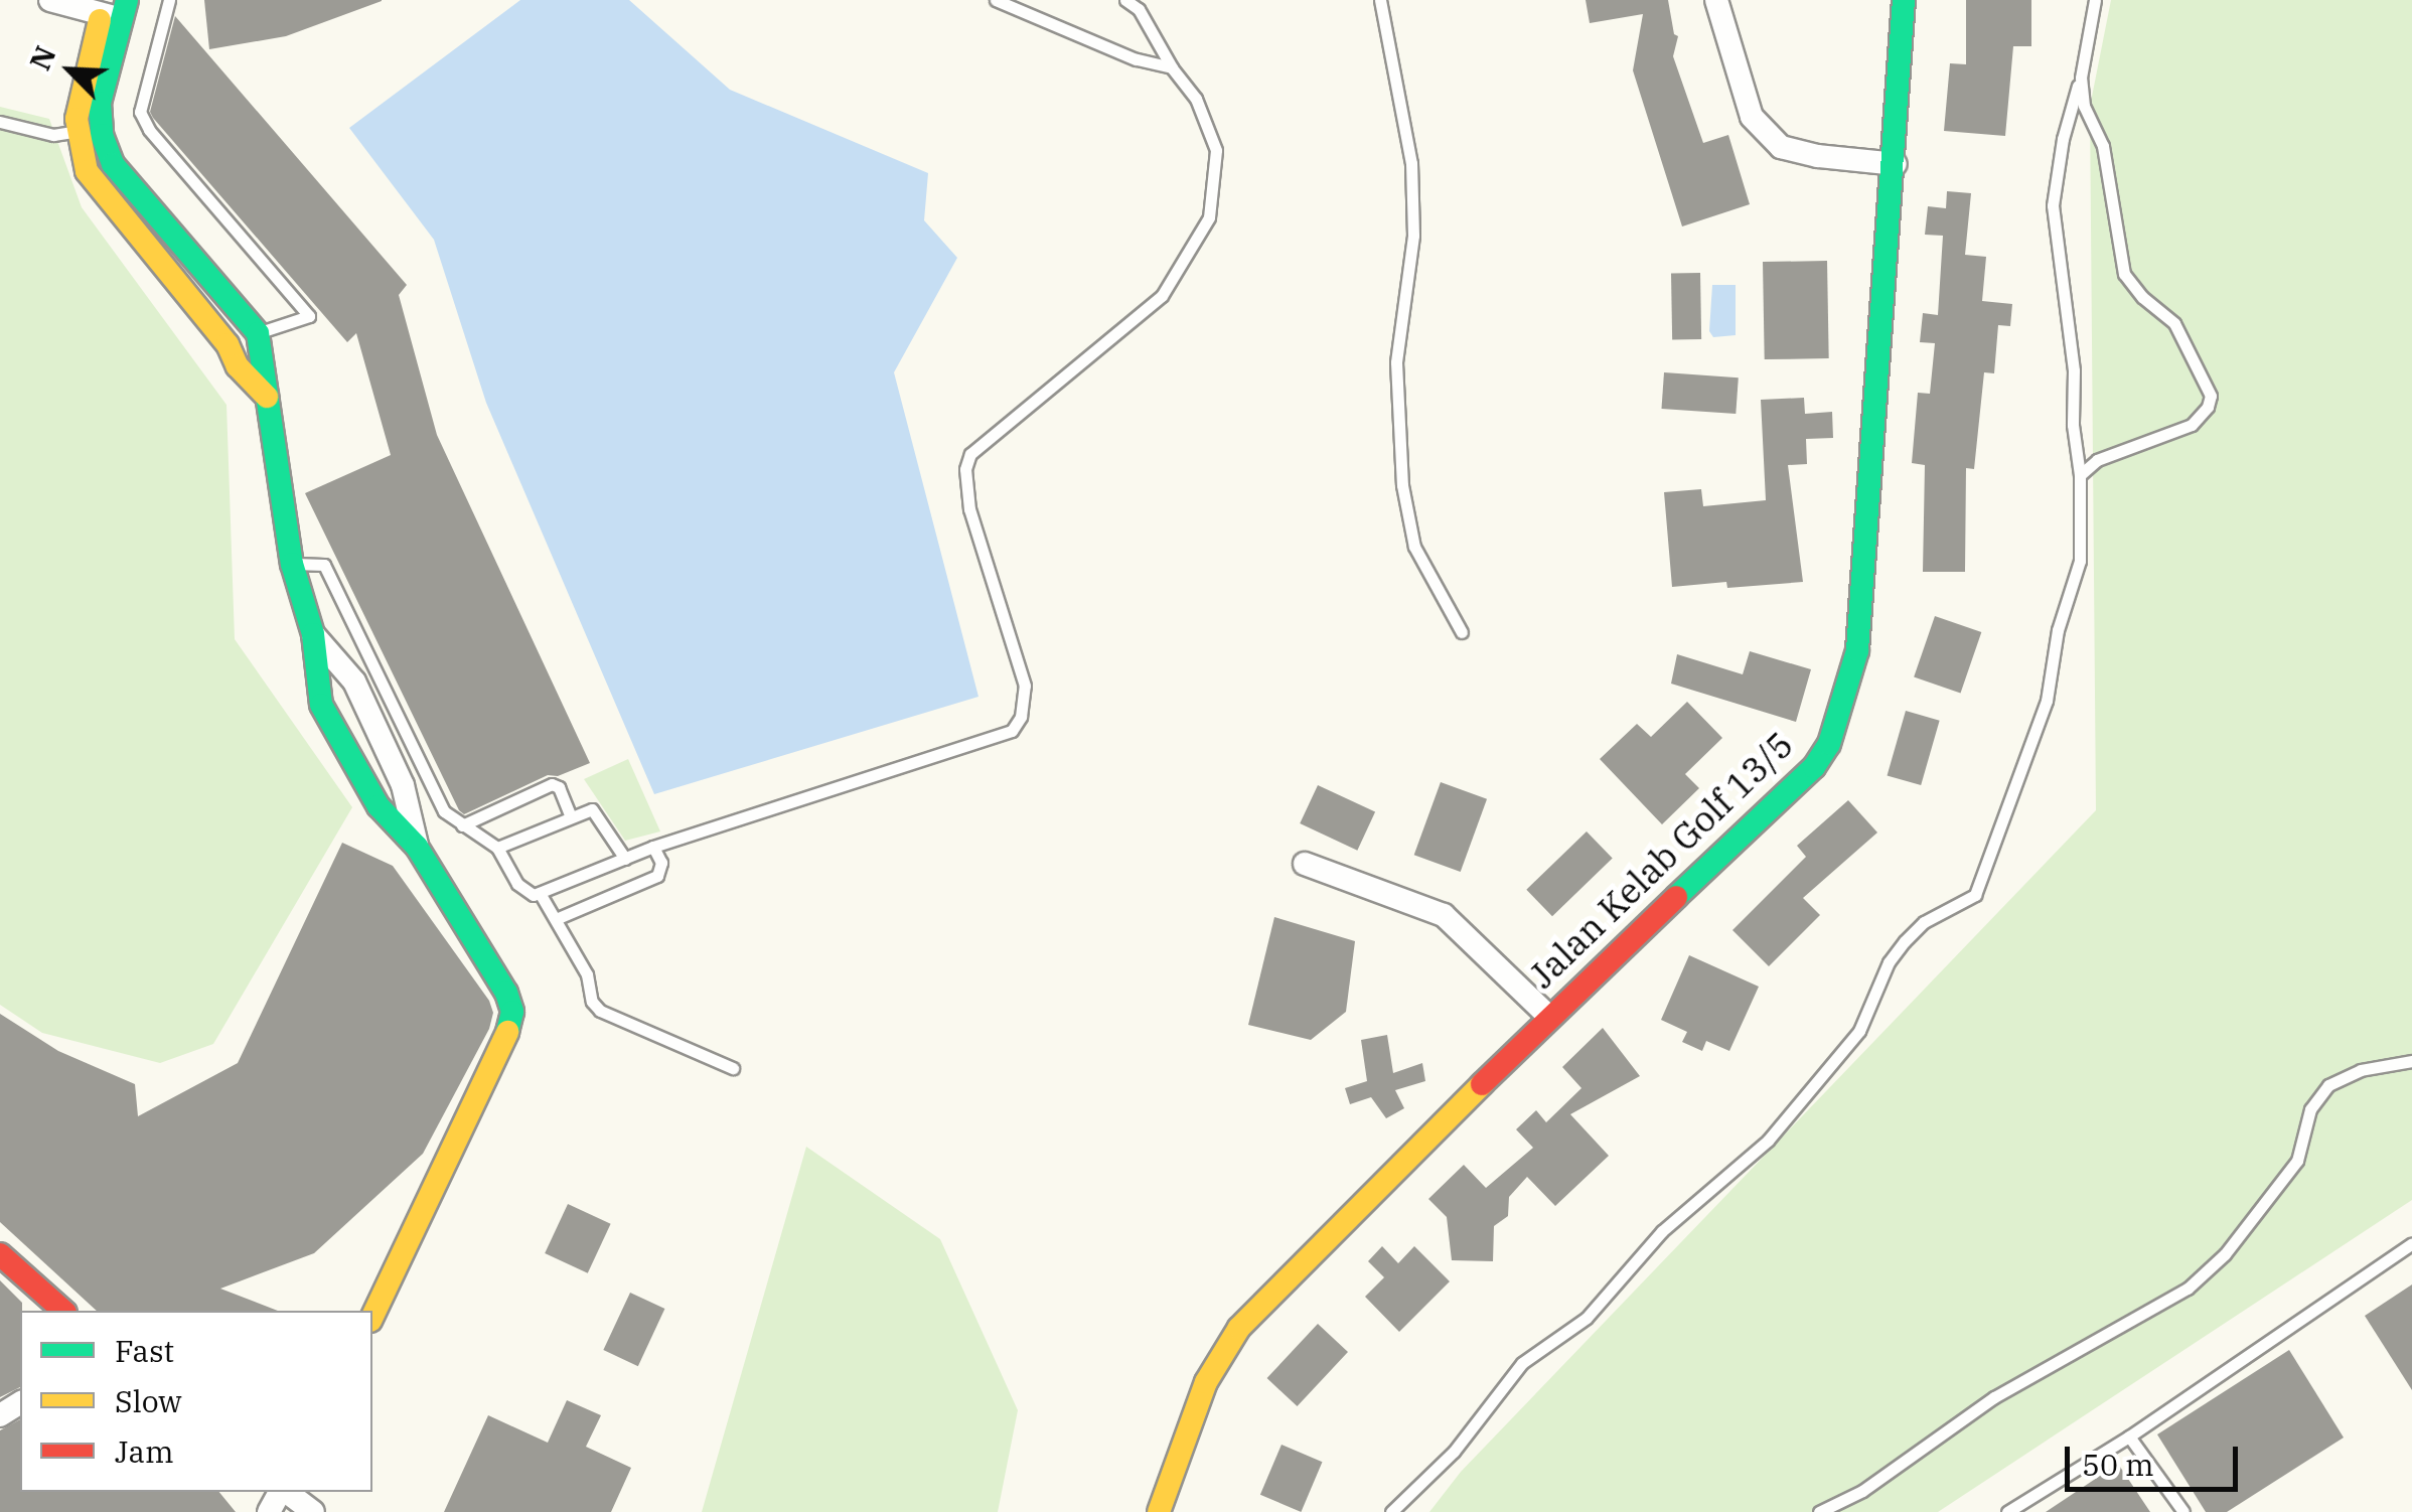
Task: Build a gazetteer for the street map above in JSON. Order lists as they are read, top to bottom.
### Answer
{
  "streets": {
    "street": ["Jalan Kelab Golf 13/5"]
  },
  "legend": ["Fast", "Slow", "Jam"],
  "scale_bar": "50 m",
  "north": "top left"
}
